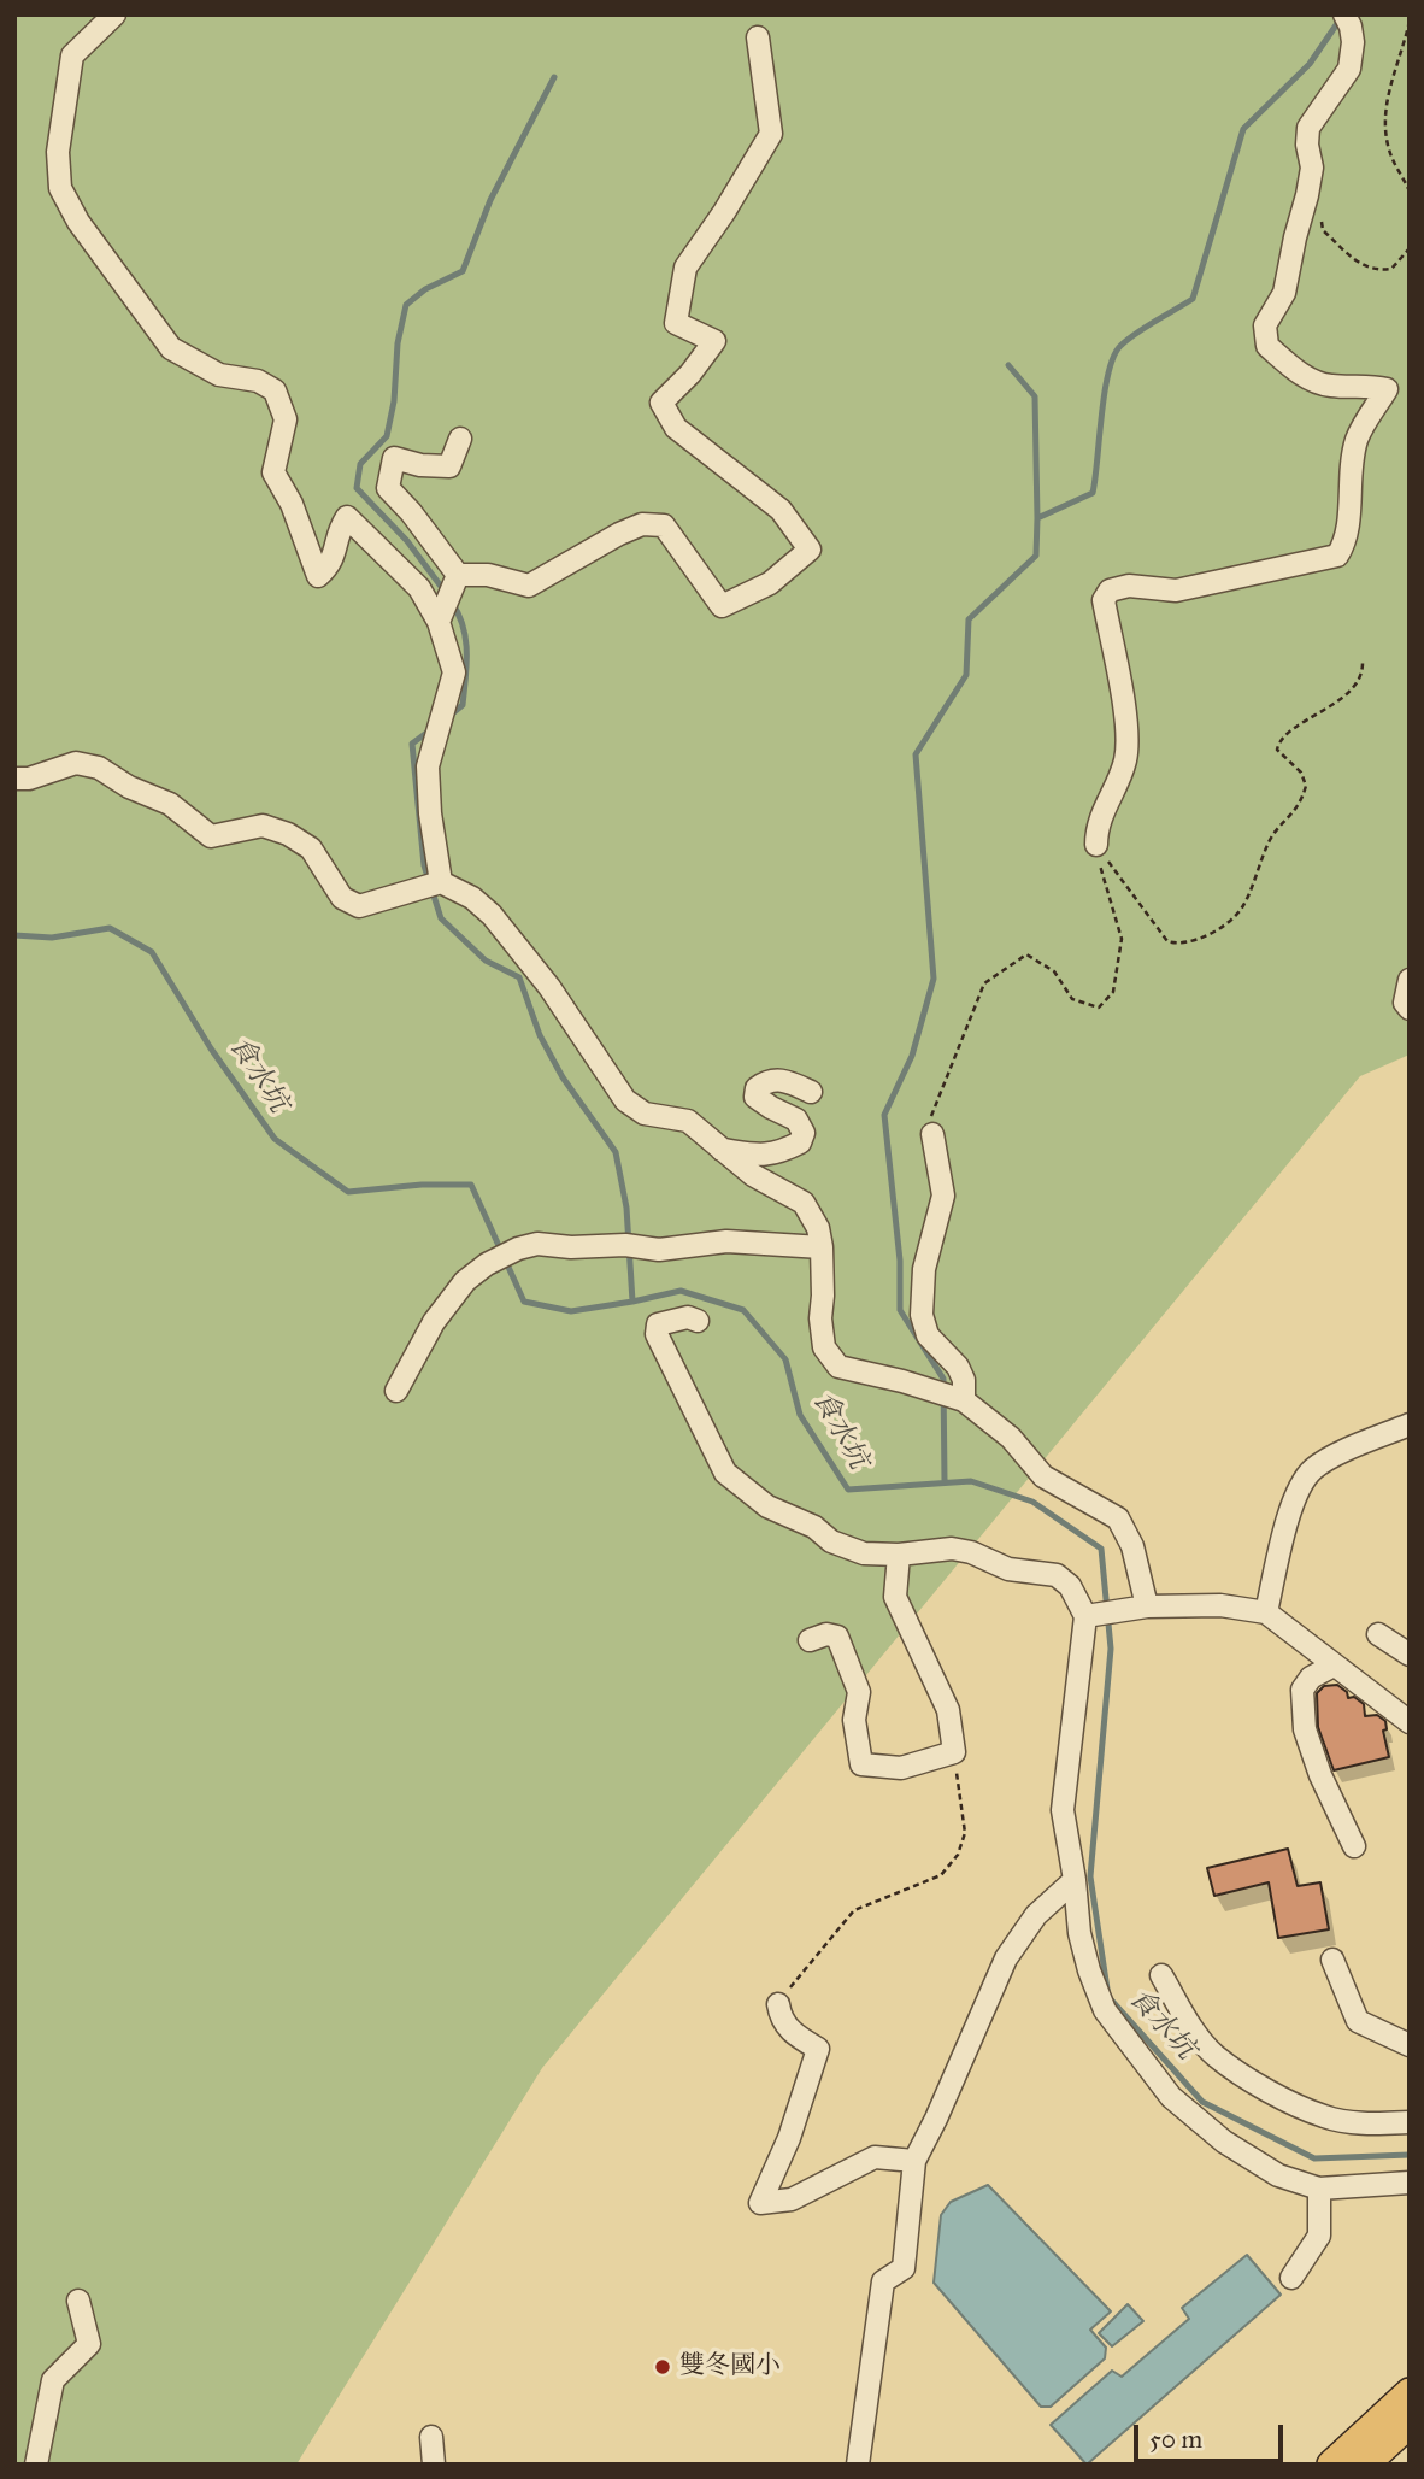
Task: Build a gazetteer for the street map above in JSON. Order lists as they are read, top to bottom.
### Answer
{
  "water": ["食水坑"],
  "places": ["雙冬國小"],
  "scale_bar": "50 m"
}
